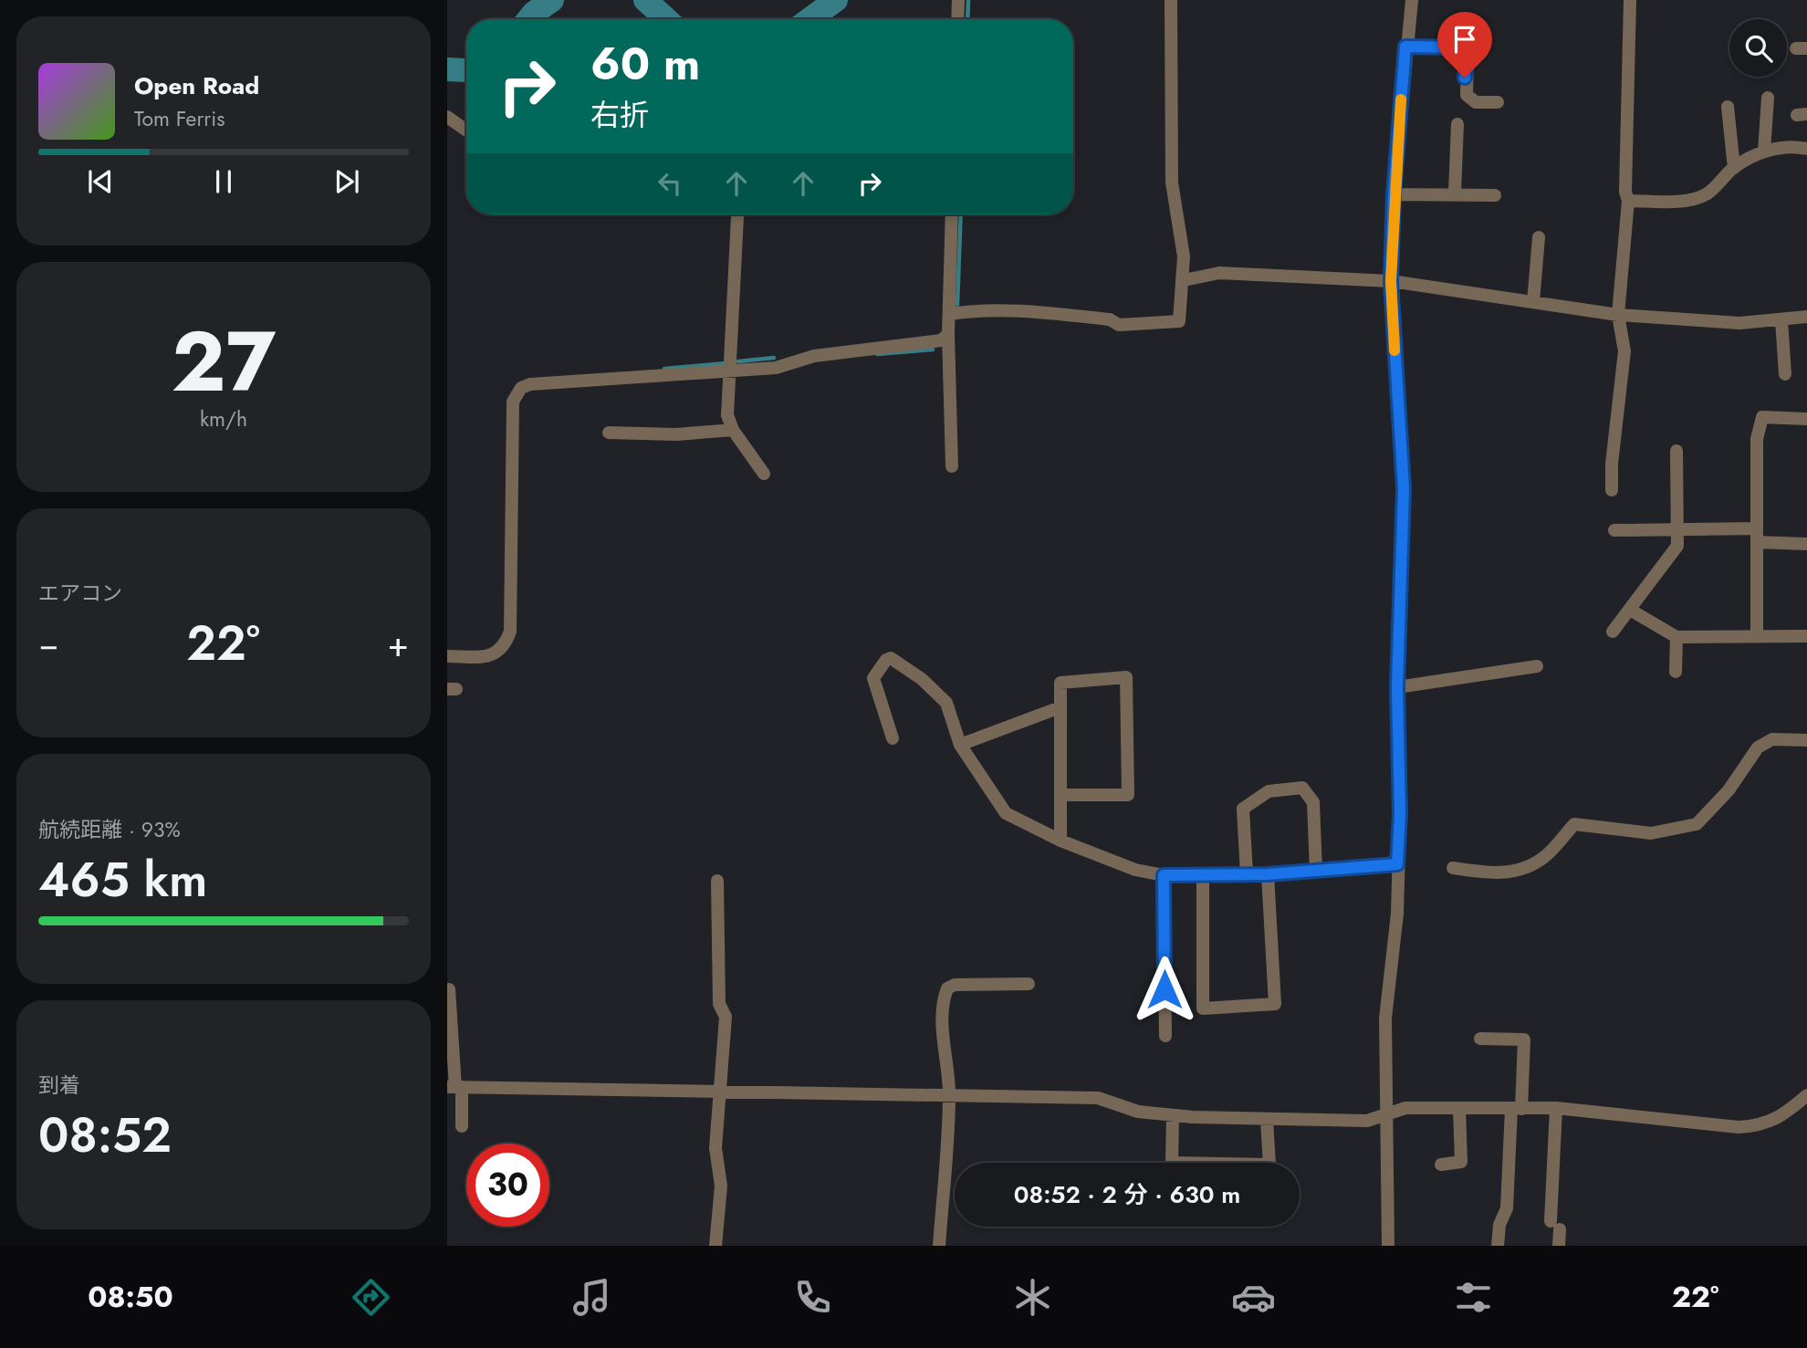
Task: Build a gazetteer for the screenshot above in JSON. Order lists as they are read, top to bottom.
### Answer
{
  "page": {
    "turn": ["60 m", "右折"],
    "song": ["Open Road", "Tom Ferris"],
    "tile": [
      ["27", "km/h"],
      "エアコン",
      ["航続距離 · 93%", "465 km"],
      ["到着", "08:52"]
    ],
    "heat": ["−", "22°", "+"],
    "limit": "30",
    "trip": "08:52 · 2 分 · 630 m",
    "tabs": ["08:50", "22°"]
  }
}
